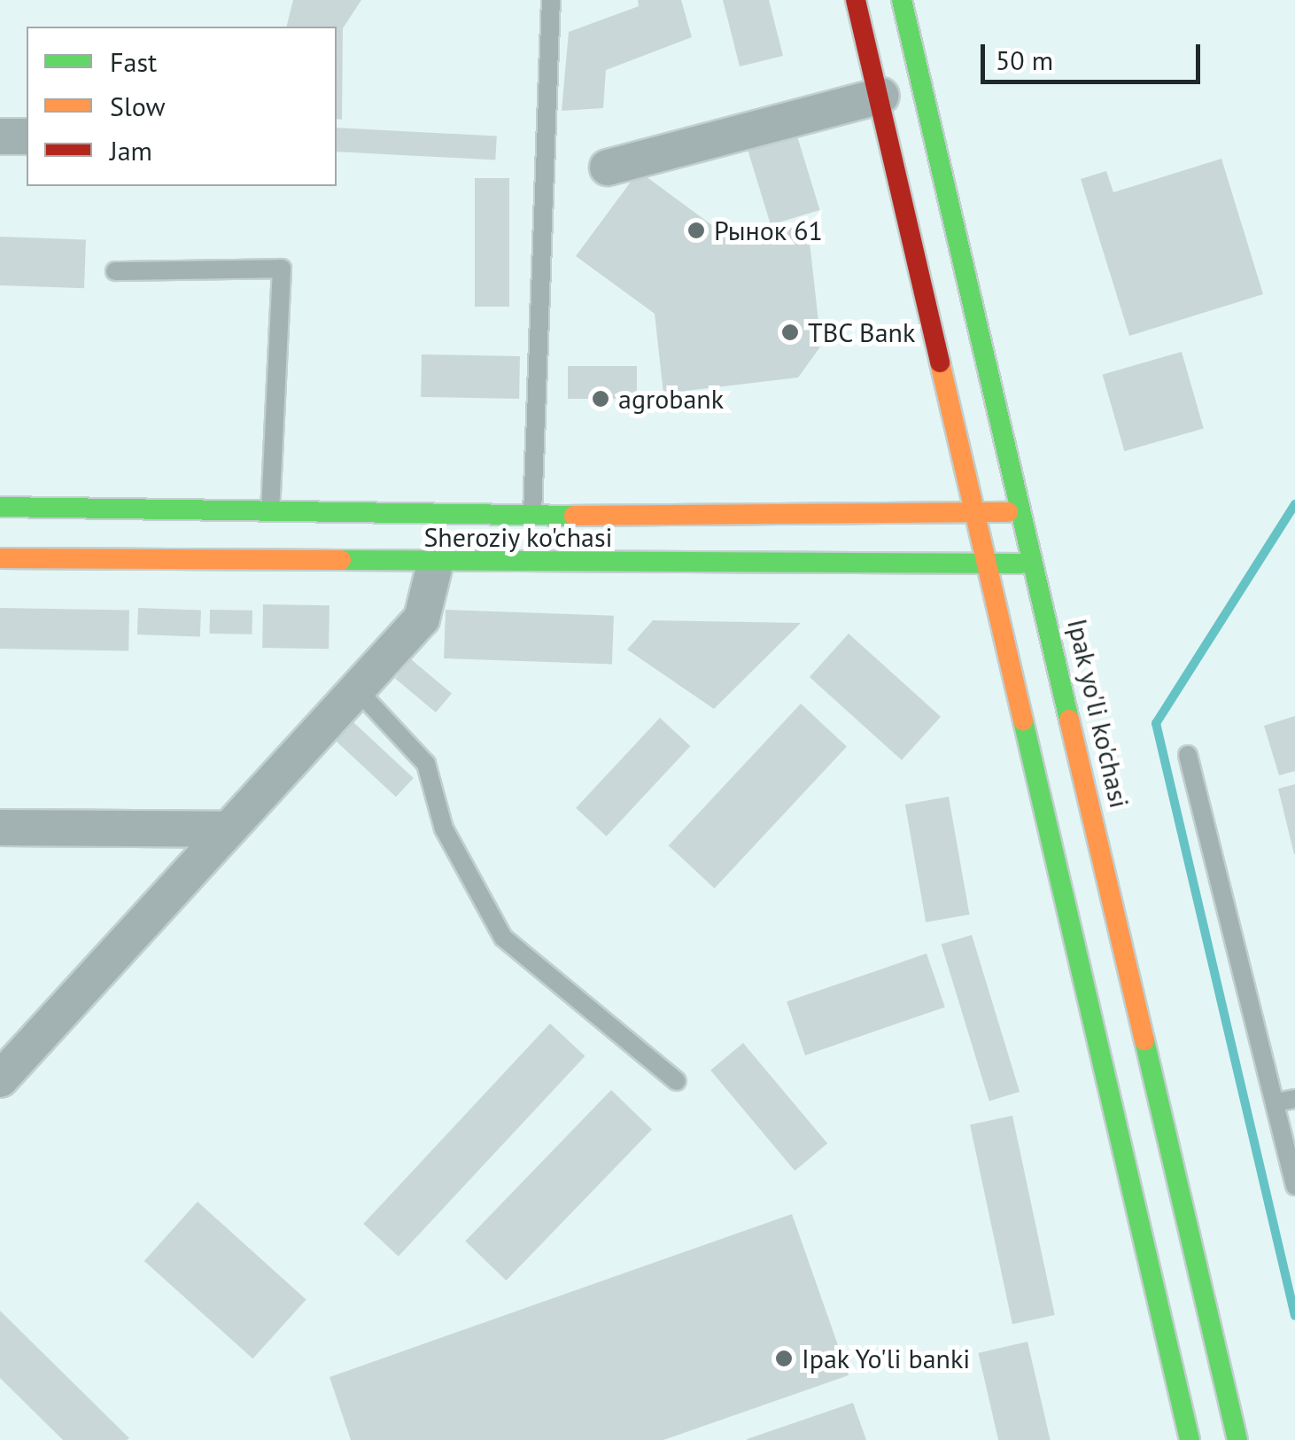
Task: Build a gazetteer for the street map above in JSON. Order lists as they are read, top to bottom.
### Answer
{
  "streets": {
    "main road": ["Sheroziy ko'chasi", "Ipak yo'li ko'chasi"]
  },
  "crossings": [
    ["Sheroziy ko'chasi", "Ipak yo'li ko'chasi"]
  ],
  "places": [
    "Рынок 61",
    "TBC Bank",
    "agrobank",
    "Ipak Yo'li banki"
  ],
  "legend": ["Fast", "Slow", "Jam"],
  "scale_bar": "50 m"
}
